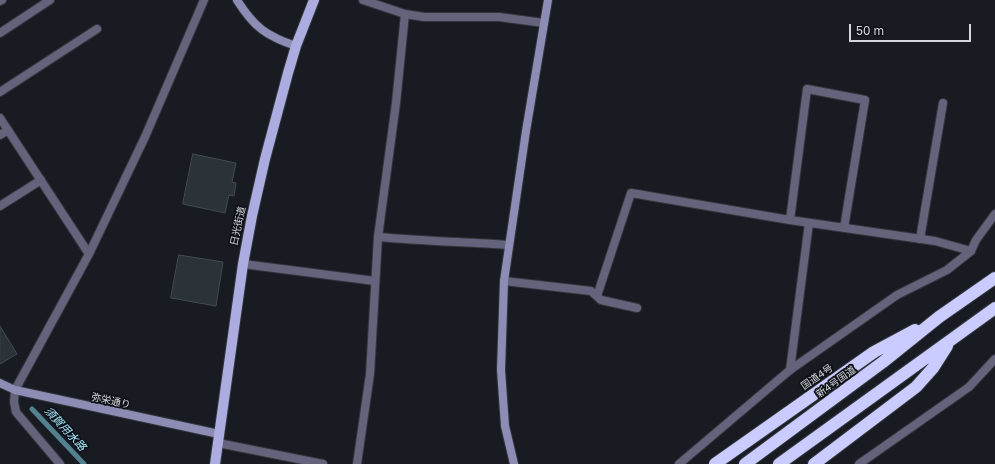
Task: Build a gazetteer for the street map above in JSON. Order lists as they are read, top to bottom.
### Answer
{
  "streets": {
    "highway": ["国道4号", "新4号国道"],
    "main road": ["日光街道"],
    "street": ["弥栄通り"]
  },
  "crossings": [
    ["日光街道", "弥栄通り"],
    ["国道4号", "新4号国道"]
  ],
  "water": ["須賀用水路"],
  "scale_bar": "50 m"
}
